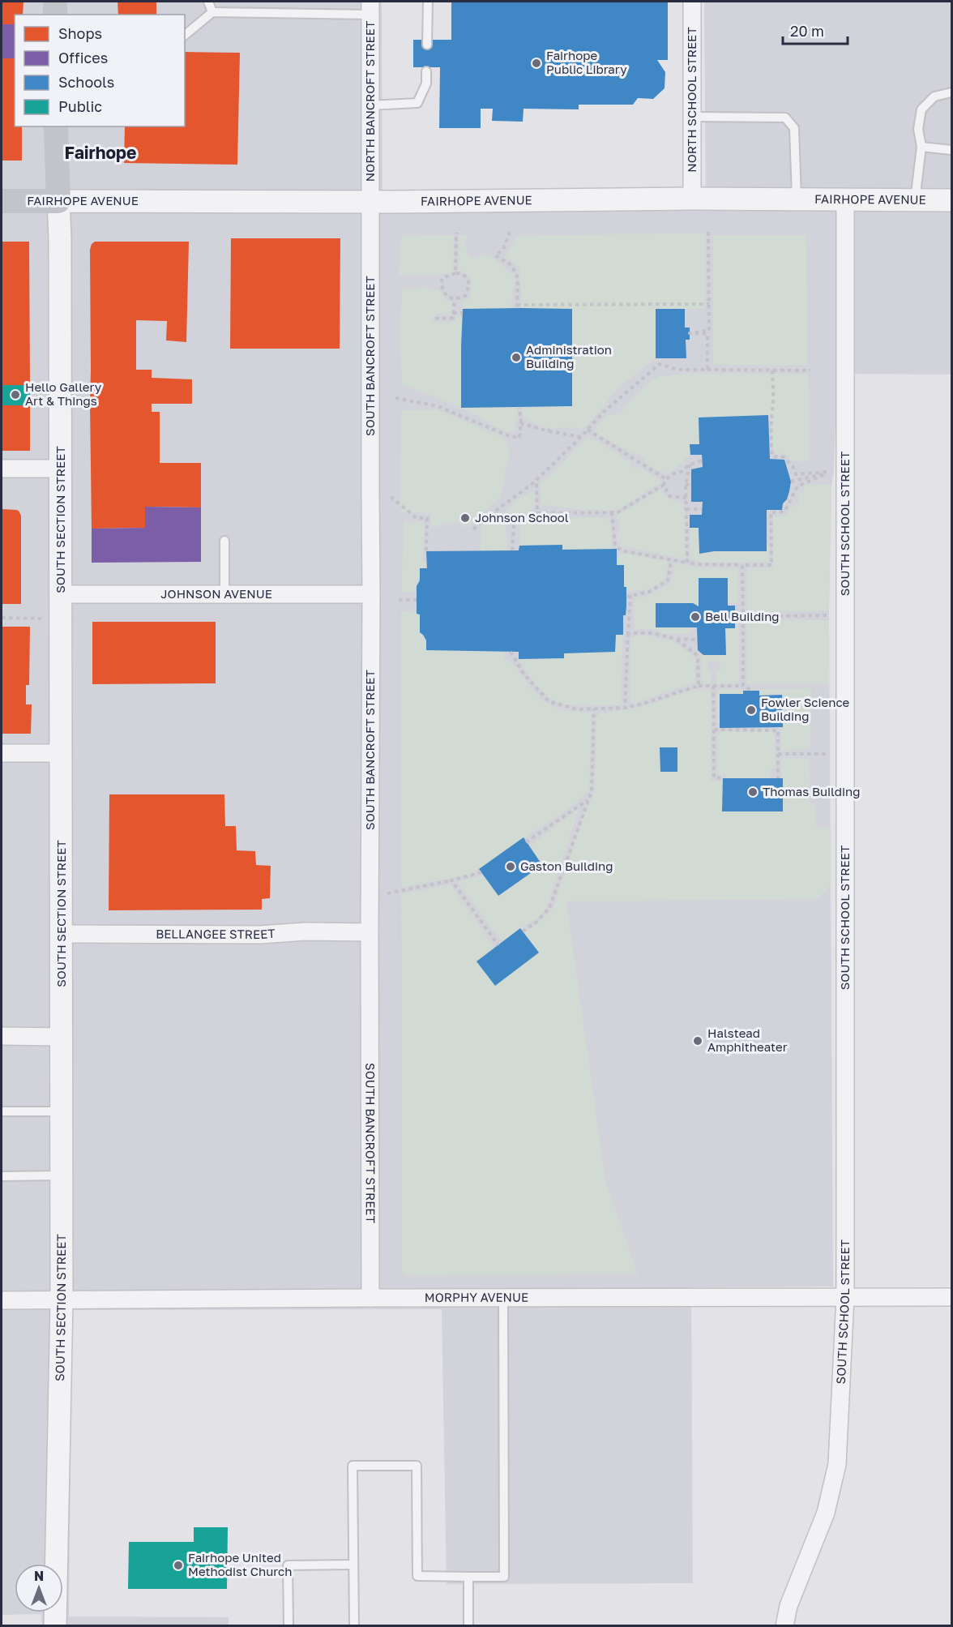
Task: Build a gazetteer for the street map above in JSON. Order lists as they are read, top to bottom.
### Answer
{
  "streets": {
    "main road": ["FAIRHOPE AVENUE"],
    "street": [
      "NORTH SCHOOL STREET",
      "NORTH BANCROFT STREET",
      "SOUTH BANCROFT STREET",
      "SOUTH SECTION STREET",
      "SOUTH SCHOOL STREET",
      "JOHNSON AVENUE",
      "BELLANGEE STREET",
      "MORPHY AVENUE"
    ]
  },
  "crossings": [
    ["NORTH SCHOOL STREET", "FAIRHOPE AVENUE"],
    ["NORTH BANCROFT STREET", "FAIRHOPE AVENUE"],
    ["NORTH BANCROFT STREET", "SOUTH BANCROFT STREET"],
    ["FAIRHOPE AVENUE", "SOUTH BANCROFT STREET"],
    ["FAIRHOPE AVENUE", "SOUTH SECTION STREET"],
    ["FAIRHOPE AVENUE", "SOUTH SCHOOL STREET"],
    ["SOUTH BANCROFT STREET", "JOHNSON AVENUE"],
    ["SOUTH BANCROFT STREET", "BELLANGEE STREET"],
    ["SOUTH BANCROFT STREET", "MORPHY AVENUE"],
    ["SOUTH SECTION STREET", "JOHNSON AVENUE"],
    ["SOUTH SECTION STREET", "BELLANGEE STREET"],
    ["SOUTH SECTION STREET", "MORPHY AVENUE"],
    ["SOUTH SCHOOL STREET", "MORPHY AVENUE"]
  ],
  "districts": ["Fairhope"],
  "places": [
    "Fairhope Public Library",
    "Administration Building",
    "Hello Gallery Art & Things",
    "Johnson School",
    "Bell Building",
    "Fowler Science Building",
    "Thomas Building",
    "Gaston Building",
    "Halstead Amphitheater",
    "Fairhope United Methodist Church"
  ],
  "legend": [
    "Shops",
    "Offices",
    "Schools",
    "Public"
  ],
  "scale_bar": "20 m",
  "north": "top"
}
